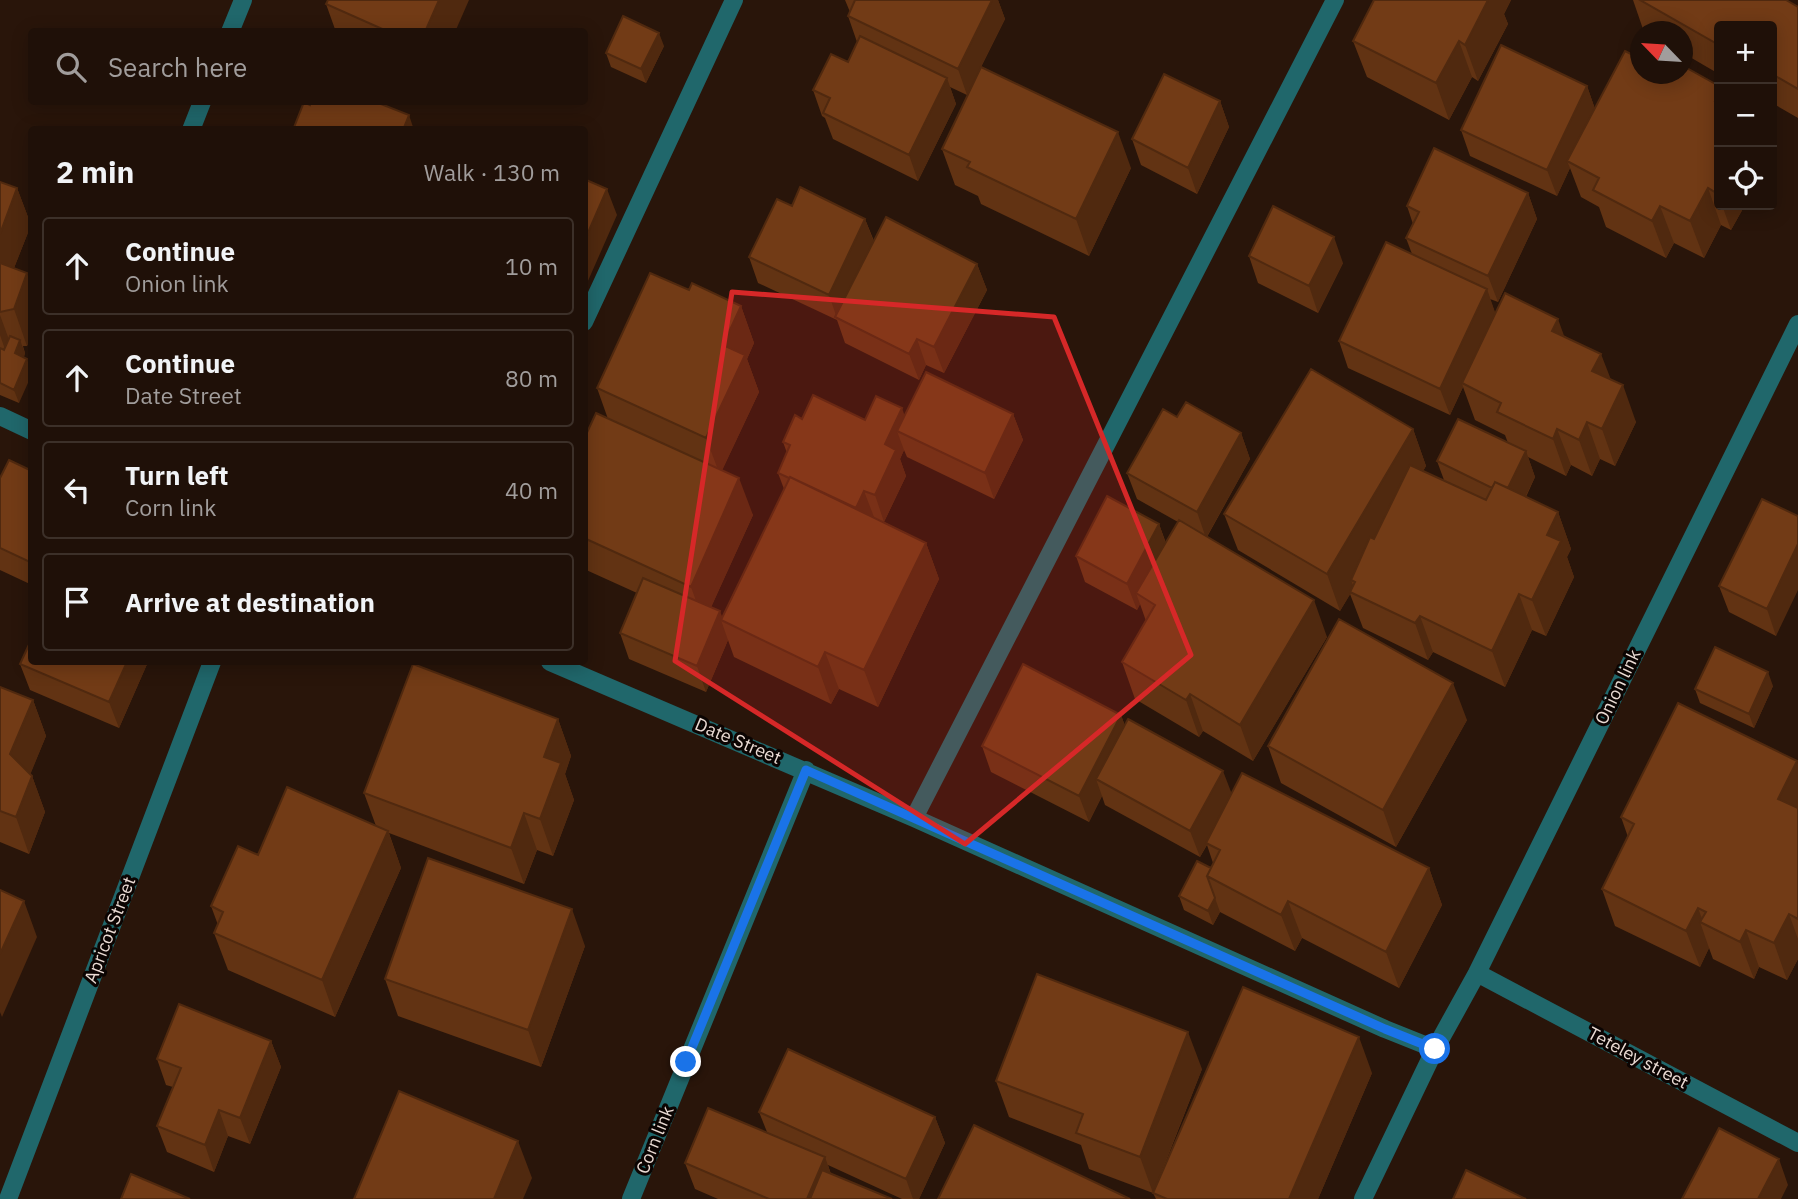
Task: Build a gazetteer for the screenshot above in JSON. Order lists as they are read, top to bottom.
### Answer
{
  "streets": {
    "street": [
      "Onion link",
      "Date Street",
      "Apricot Street",
      "Teteley street",
      "Corn link"
    ]
  },
  "crossings": [
    ["Onion link", "Date Street"],
    ["Onion link", "Teteley street"],
    ["Date Street", "Corn link"]
  ],
  "north": "top left",
  "page": {
    "map_buttons": ["+", "−"],
    "search": "Search here",
    "heading": ["2 min", "Walk · 130 m"],
    "list": [
      ["Continue", "Onion link", "10 m"],
      ["Continue", "Date Street", "80 m"],
      ["Turn left", "Corn link", "40 m"],
      "Arrive at destination"
    ]
  }
}
